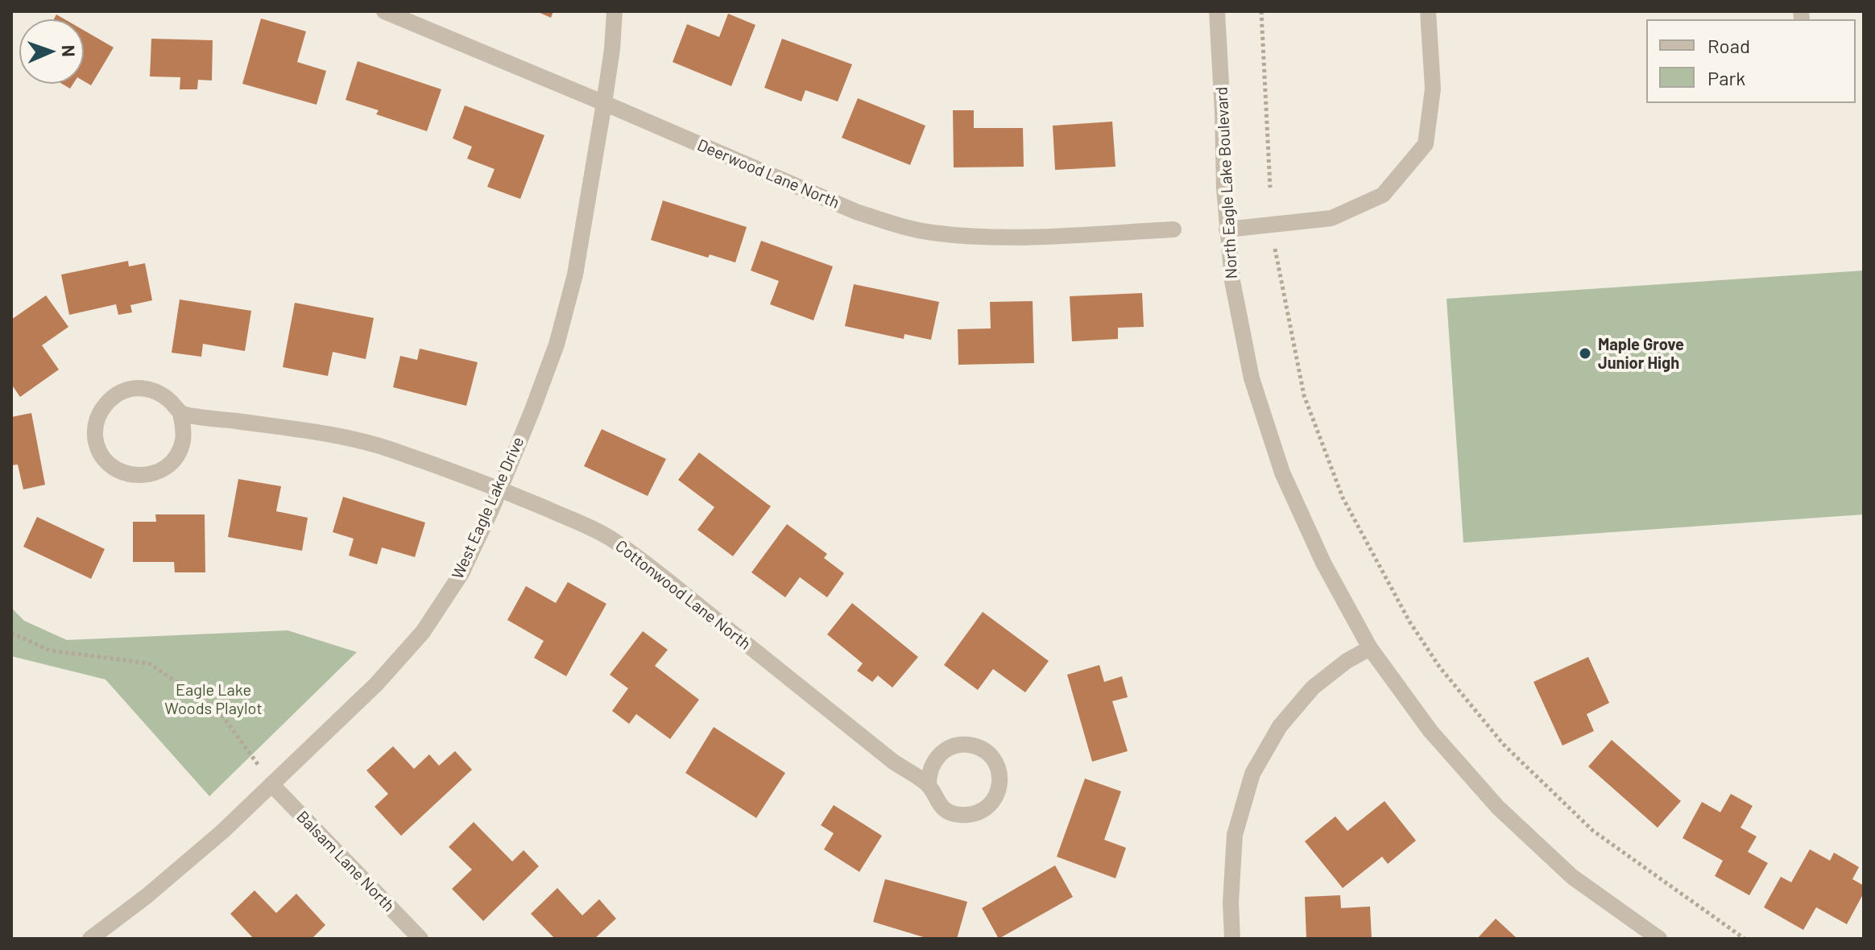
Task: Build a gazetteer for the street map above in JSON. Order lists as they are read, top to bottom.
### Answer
{
  "streets": {
    "street": [
      "Deerwood Lane North",
      "North Eagle Lake Boulevard",
      "West Eagle Lake Drive",
      "Cottonwood Lane North",
      "Balsam Lane North"
    ]
  },
  "crossings": [
    ["Deerwood Lane North", "West Eagle Lake Drive"],
    ["West Eagle Lake Drive", "Cottonwood Lane North"],
    ["West Eagle Lake Drive", "Balsam Lane North"]
  ],
  "parks": ["Eagle Lake Woods Playlot"],
  "places": ["Maple Grove Junior High"],
  "legend": ["Road", "Park"],
  "north": "right"
}
